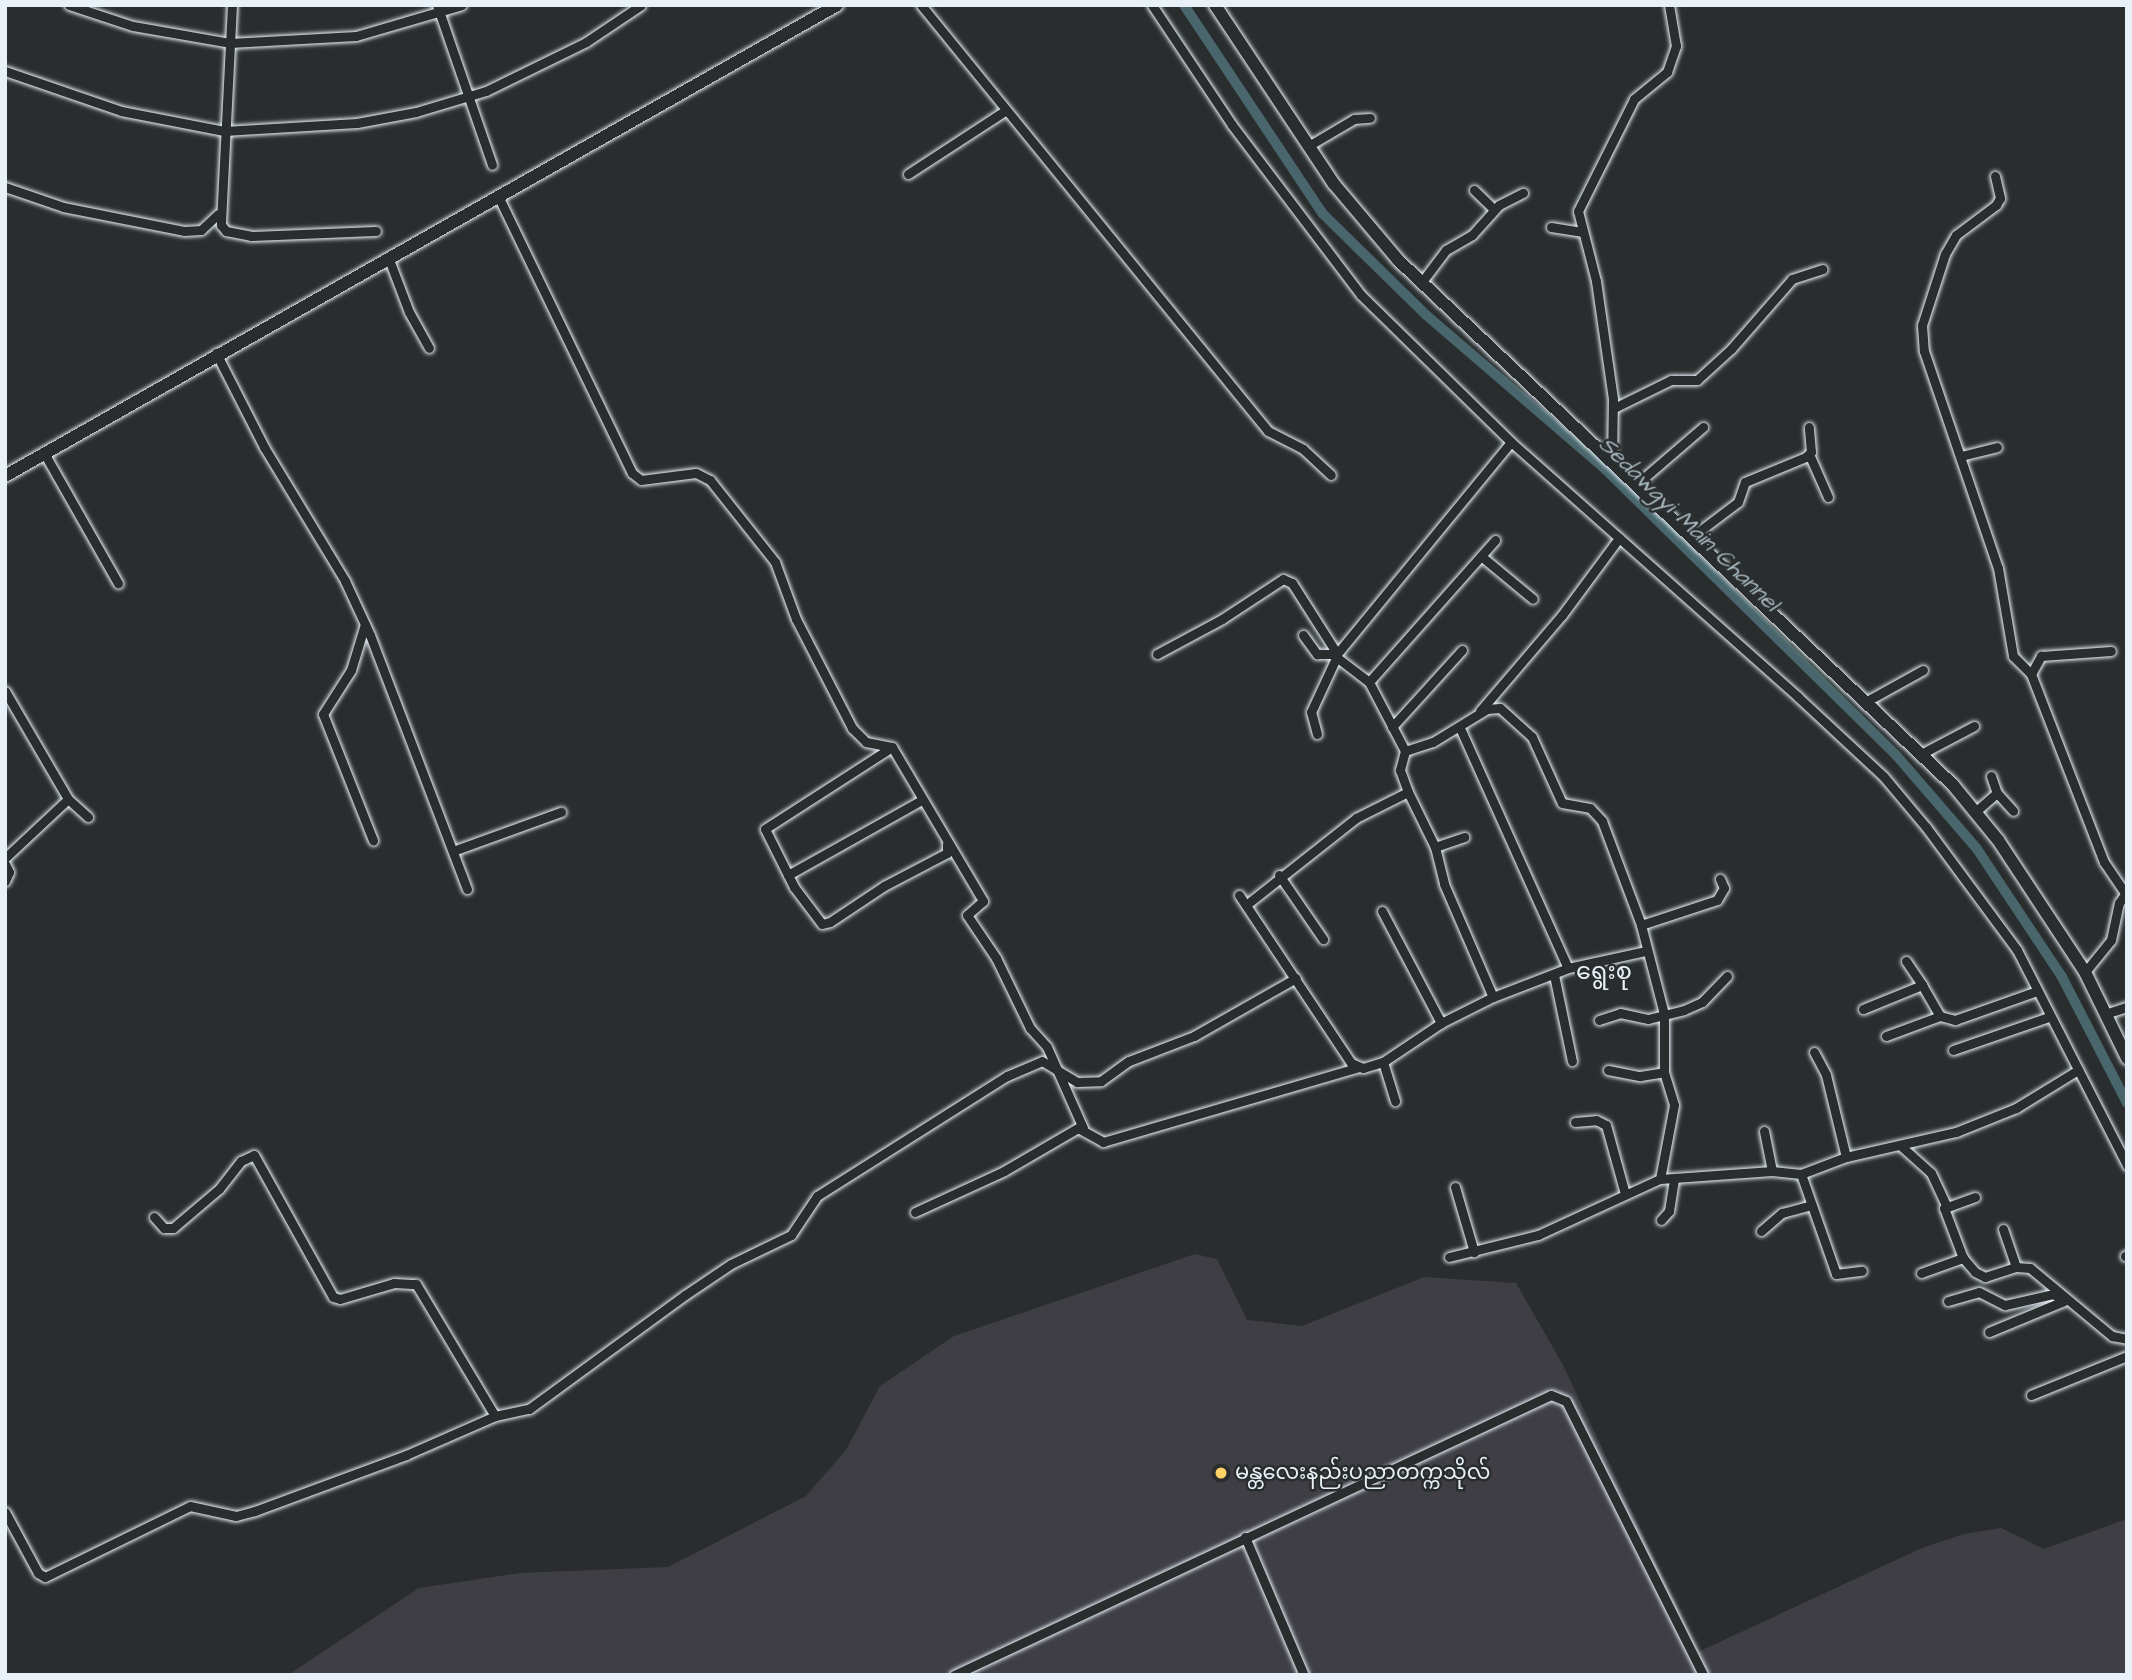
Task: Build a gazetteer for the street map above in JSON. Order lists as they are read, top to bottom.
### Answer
{
  "districts": ["ရွေးစု"],
  "water": ["Sedawgyi Main Channel"],
  "places": ["မန္တလေးနည်းပညာတက္ကသိုလ်"]
}
